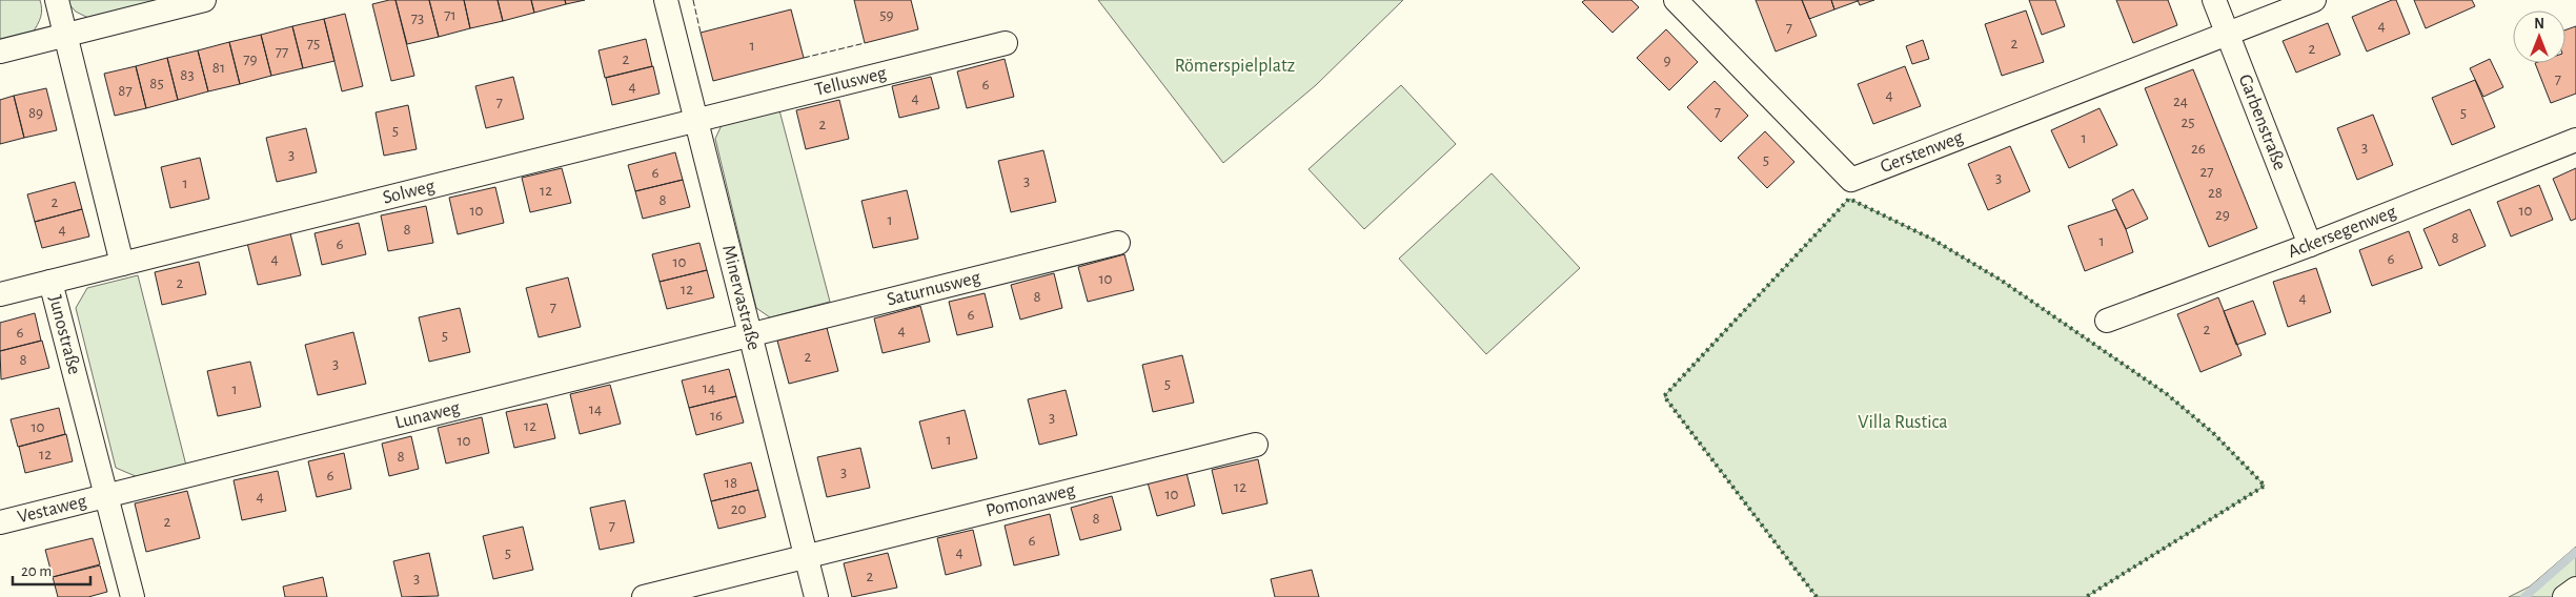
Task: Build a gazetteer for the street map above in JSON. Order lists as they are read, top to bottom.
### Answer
{
  "streets": {
    "street": [
      "Tellusweg",
      "Garbenstraße",
      "Gerstenweg",
      "Solweg",
      "Ackersegenweg",
      "Saturnusweg",
      "Minervastraße",
      "Junostraße",
      "Lunaweg",
      "Pomonaweg",
      "Vestaweg"
    ]
  },
  "crossings": [
    ["Tellusweg", "Solweg"],
    ["Tellusweg", "Minervastraße"],
    ["Garbenstraße", "Gerstenweg"],
    ["Garbenstraße", "Ackersegenweg"],
    ["Solweg", "Minervastraße"],
    ["Solweg", "Junostraße"],
    ["Saturnusweg", "Minervastraße"],
    ["Saturnusweg", "Lunaweg"],
    ["Minervastraße", "Lunaweg"],
    ["Minervastraße", "Pomonaweg"],
    ["Junostraße", "Lunaweg"],
    ["Junostraße", "Vestaweg"],
    ["Lunaweg", "Vestaweg"]
  ],
  "parks": ["Römerspielplatz", "Villa Rustica"],
  "house_numbers": [
    "71",
    "59",
    "73",
    "4",
    "7",
    "75",
    "2",
    "1",
    "2",
    "77",
    "79",
    "2",
    "9",
    "81",
    "83",
    "7",
    "85",
    "6",
    "4",
    "87",
    "4",
    "4",
    "24",
    "7",
    "7",
    "89",
    "5",
    "25",
    "2",
    "5",
    "1",
    "3",
    "26",
    "3",
    "5",
    "27",
    "6",
    "3",
    "3",
    "1",
    "12",
    "28",
    "8",
    "2",
    "10",
    "10",
    "29",
    "1",
    "4",
    "8",
    "8",
    "1",
    "6",
    "4",
    "6",
    "10",
    "10",
    "2",
    "12",
    "8",
    "4",
    "7",
    "6",
    "2",
    "4",
    "6",
    "5",
    "2",
    "8",
    "3",
    "5",
    "14",
    "1",
    "14",
    "16",
    "3",
    "12",
    "10",
    "1",
    "10",
    "12",
    "8",
    "3",
    "6",
    "18",
    "12",
    "10",
    "4",
    "20",
    "8",
    "2",
    "7",
    "6",
    "4",
    "5",
    "2",
    "3"
  ],
  "scale_bar": "20 m",
  "north": "top"
}
